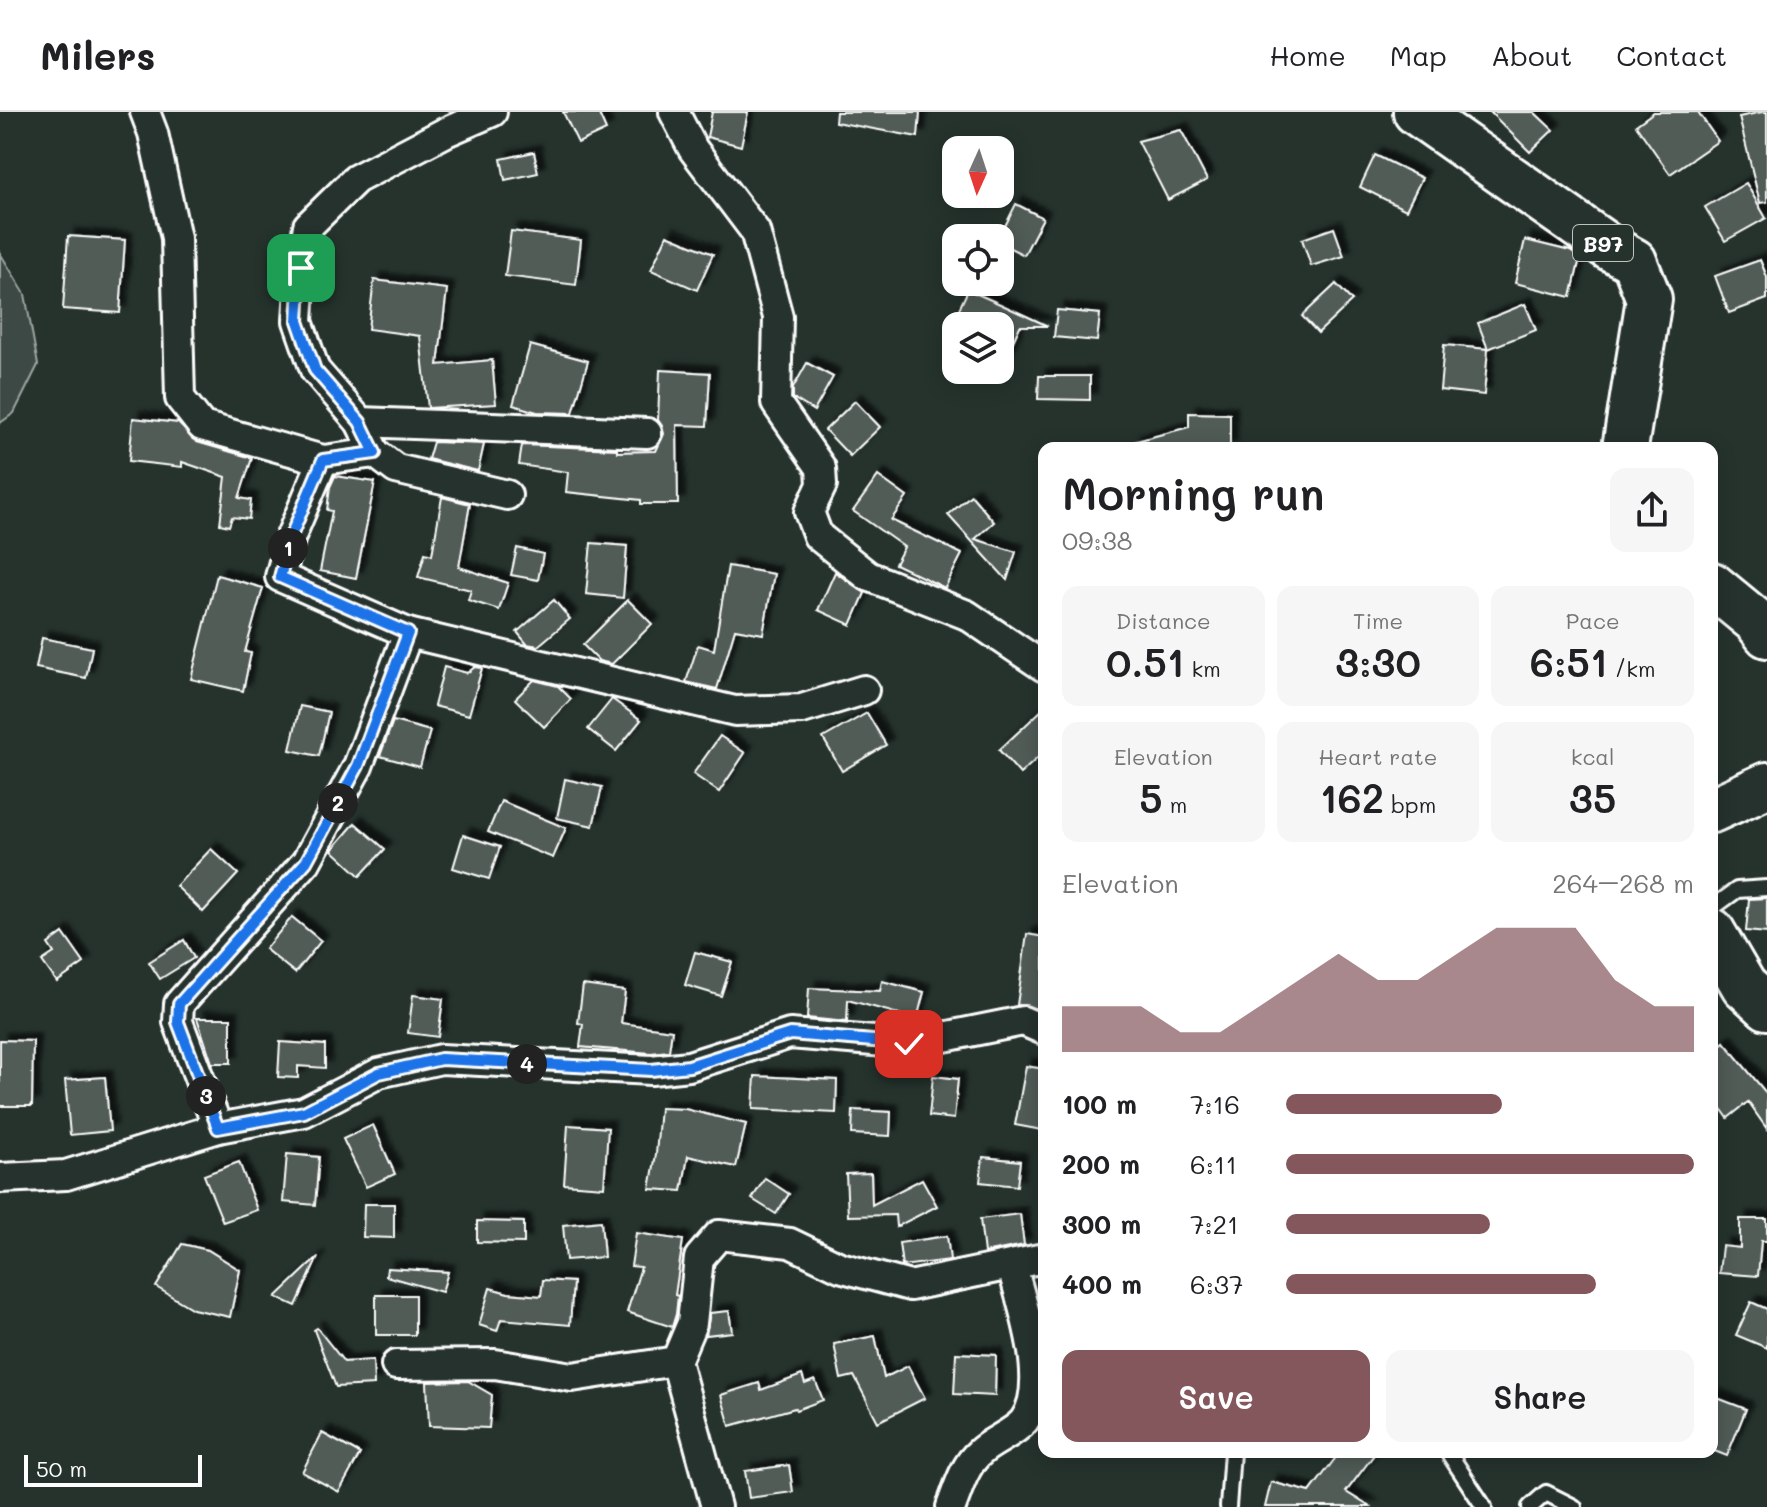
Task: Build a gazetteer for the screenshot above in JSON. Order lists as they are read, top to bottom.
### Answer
{
  "streets": {
    "main road": ["B97"]
  },
  "scale_bar": "50 m",
  "north": "bottom",
  "page": {
    "header": "Milers",
    "nav": [
      "Home",
      "Map",
      "About",
      "Contact"
    ],
    "heading": ["Morning run", "09:38"],
    "pins": [
      "1",
      "2",
      "4",
      "3"
    ],
    "stats": [
      ["Distance", "0.51 km"],
      ["Time", "3:30"],
      ["Pace", "6:51 /km"],
      ["Elevation", "5 m"],
      ["Heart rate", "162 bpm"],
      ["kcal", "35"]
    ],
    "chart": ["Elevation", "264–268 m"],
    "list": [
      {
        "name": "100 m",
        "note": "7:16"
      },
      {
        "name": "200 m",
        "note": "6:11"
      },
      {
        "name": "300 m",
        "note": "7:21"
      },
      {
        "name": "400 m",
        "note": "6:37"
      }
    ],
    "buttons": ["Save", "Share"],
    "scale": "50 m"
  }
}
